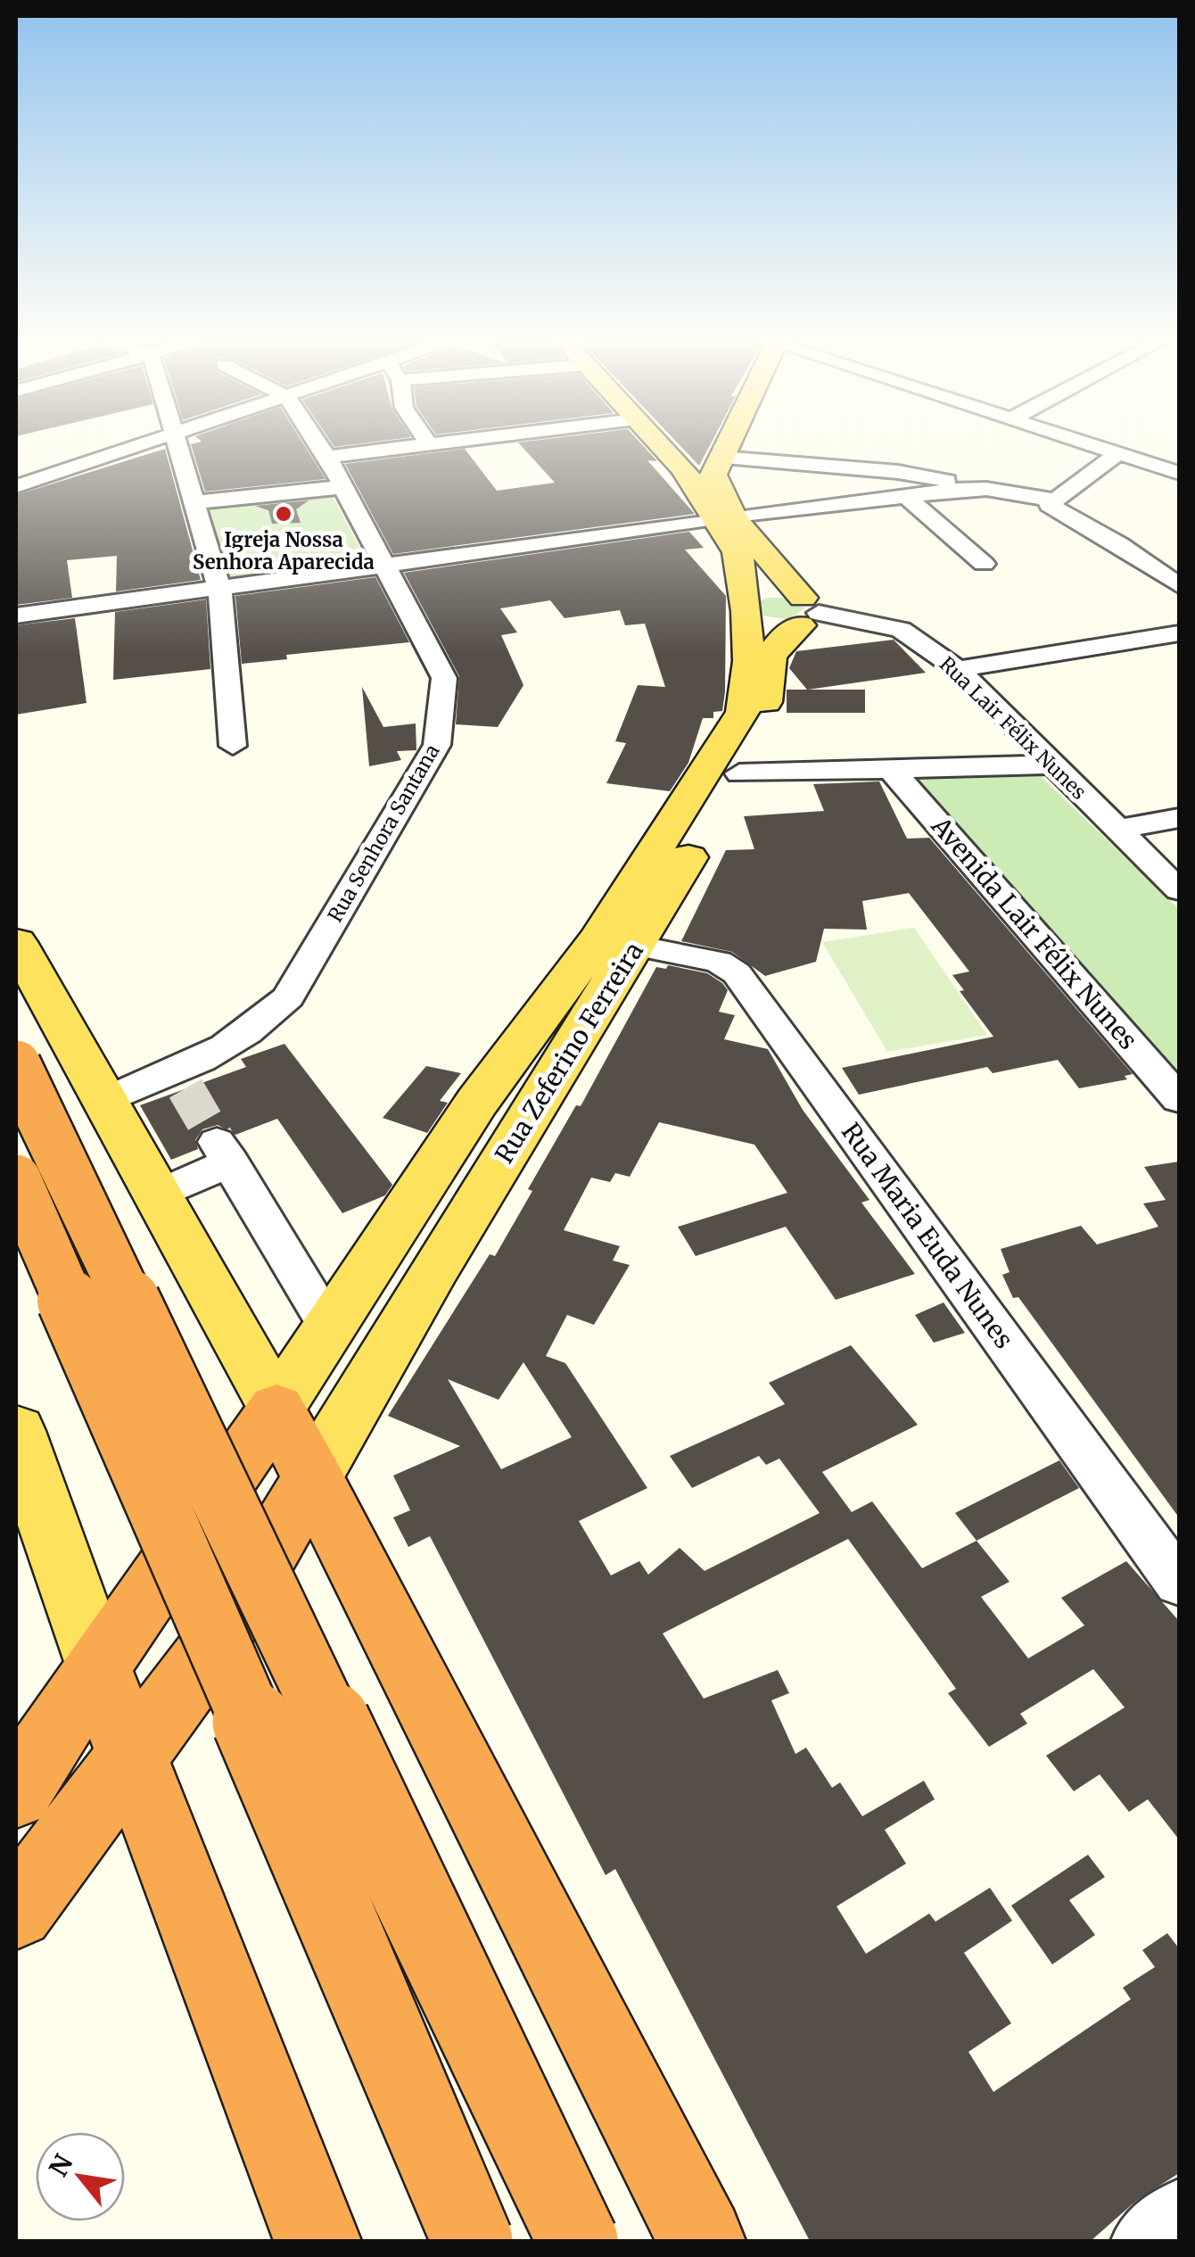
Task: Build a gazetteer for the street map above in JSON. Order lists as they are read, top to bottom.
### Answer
{
  "streets": {
    "main road": ["Rua Zeferino Ferreira"],
    "street": [
      "Rua Lair Félix Nunes",
      "Rua Senhora Santana",
      "Avenida Lair Félix Nunes",
      "Rua Maria Euda Nunes"
    ]
  },
  "crossings": [
    ["Rua Lair Félix Nunes", "Rua Zeferino Ferreira"],
    ["Rua Zeferino Ferreira", "Rua Maria Euda Nunes"]
  ],
  "places": ["Igreja Nossa Senhora Aparecida"],
  "north": "top left"
}
